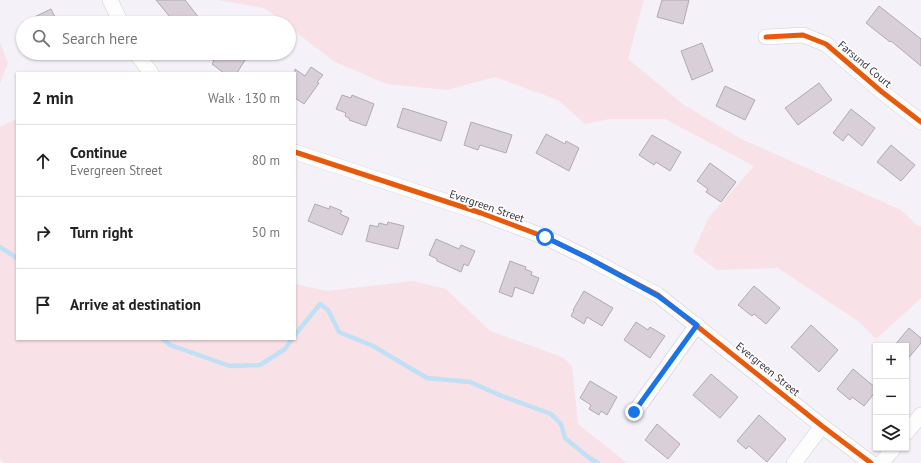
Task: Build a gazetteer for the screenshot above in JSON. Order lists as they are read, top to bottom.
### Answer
{
  "streets": {
    "street": ["Farsund Court", "Evergreen Street"]
  },
  "page": {
    "search": "Search here",
    "heading": ["2 min", "Walk · 130 m"],
    "list": [
      ["Continue", "Evergreen Street", "80 m"],
      ["Turn right", "50 m"],
      "Arrive at destination"
    ],
    "map_buttons": ["+", "−"]
  }
}
